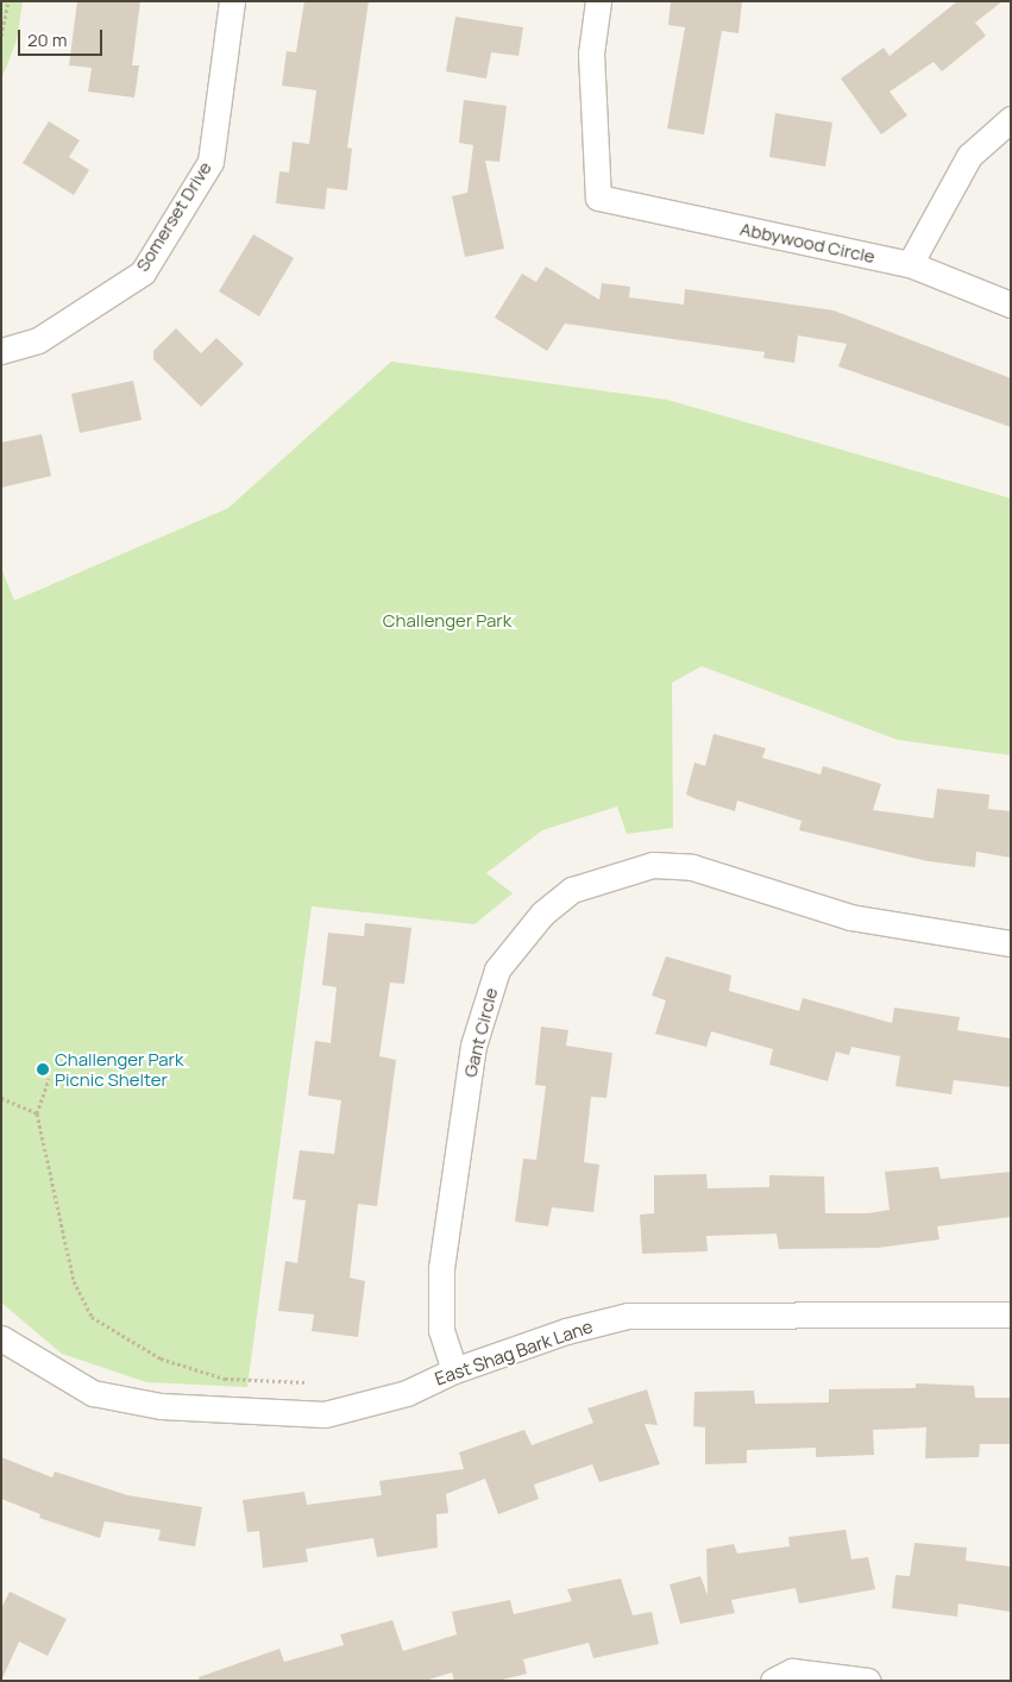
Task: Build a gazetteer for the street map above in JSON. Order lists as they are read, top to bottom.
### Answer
{
  "streets": {
    "street": [
      "Somerset Drive",
      "Abbywood Circle",
      "Gant Circle",
      "East Shag Bark Lane"
    ]
  },
  "crossings": [
    ["Gant Circle", "East Shag Bark Lane"]
  ],
  "parks": ["Challenger Park"],
  "places": ["Challenger Park Picnic Shelter"],
  "scale_bar": "20 m"
}
